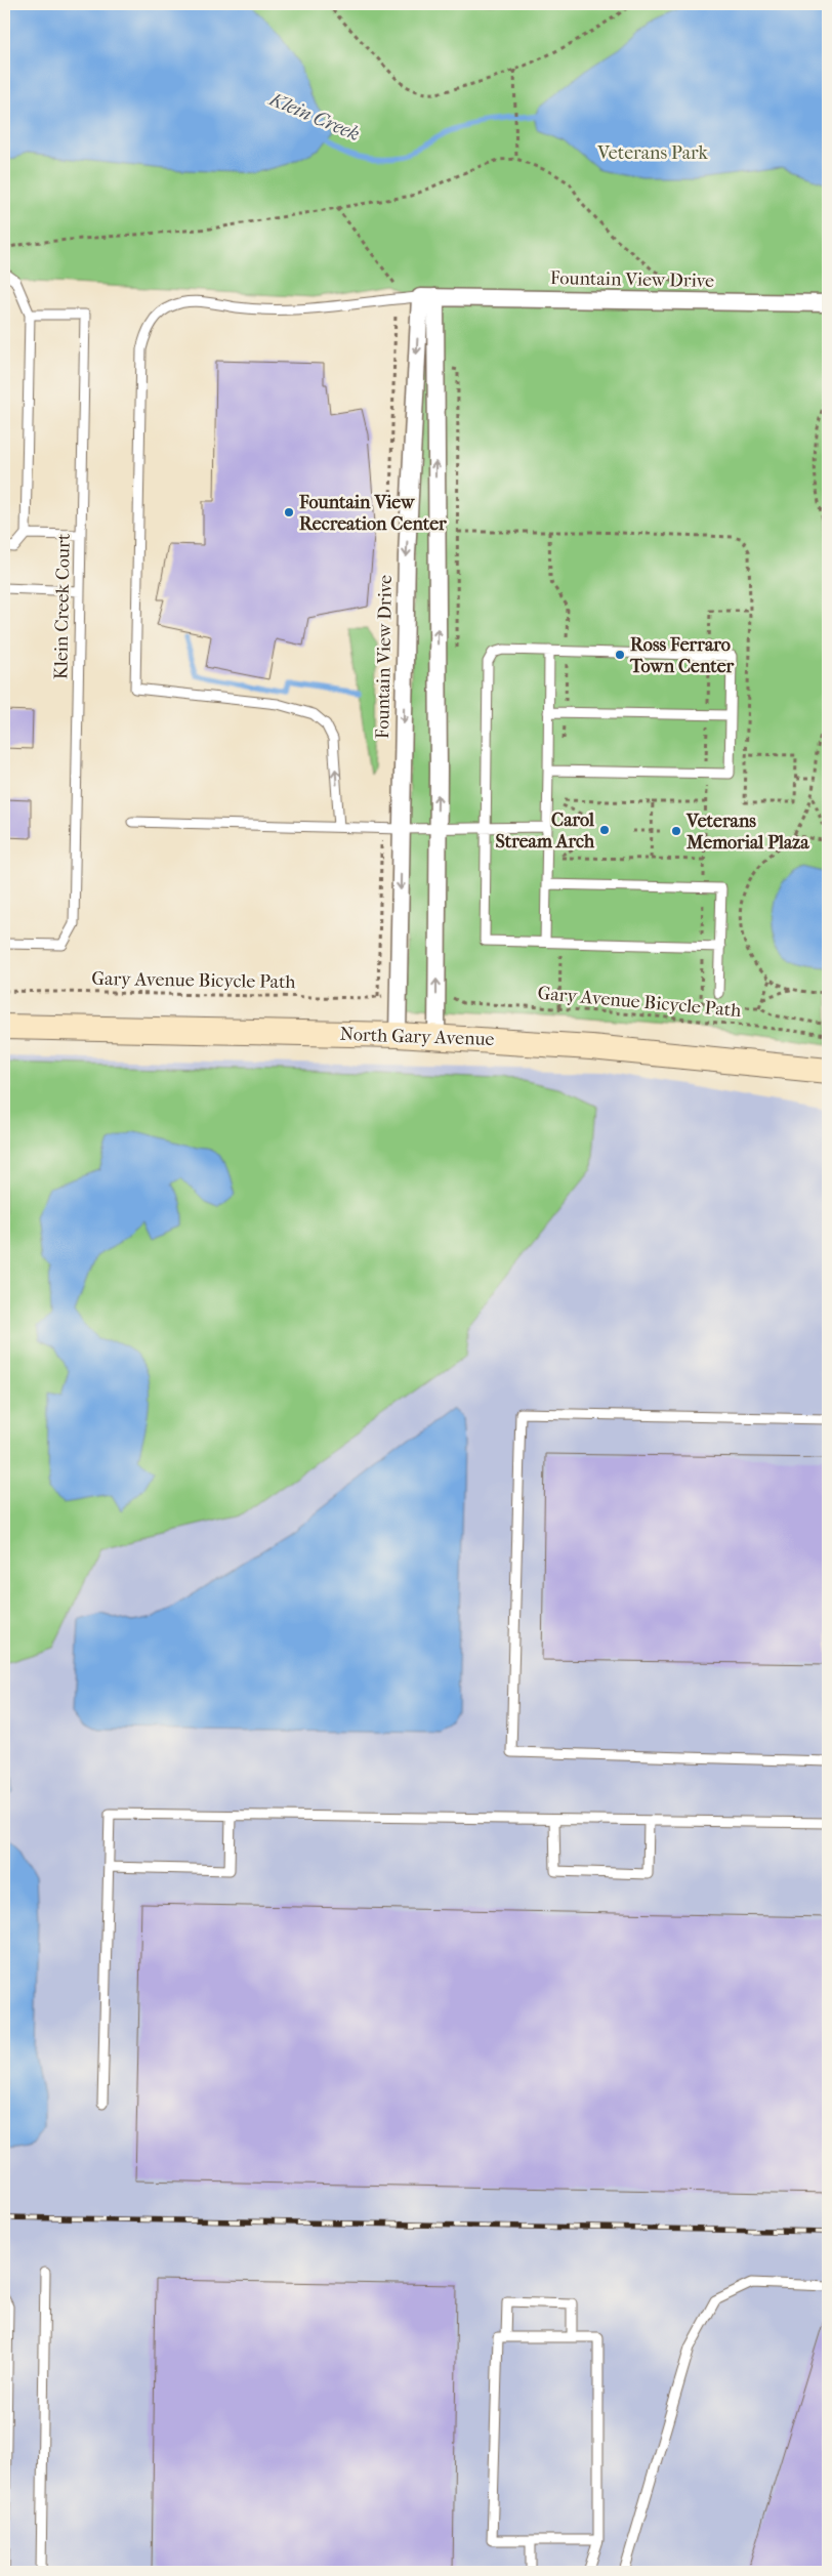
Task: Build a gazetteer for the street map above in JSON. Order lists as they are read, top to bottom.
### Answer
{
  "streets": {
    "street": ["Fountain View Drive", "North Gary Avenue"],
    "lane": ["Klein Creek Court"],
    "path": ["Gary Avenue Bicycle Path"]
  },
  "crossings": [
    ["Fountain View Drive", "North Gary Avenue"]
  ],
  "water": ["Klein Creek"],
  "parks": ["Veterans Park"],
  "places": [
    "Fountain View Recreation Center",
    "Ross Ferraro Town Center",
    "Carol Stream Arch",
    "Veterans Memorial Plaza"
  ]
}
